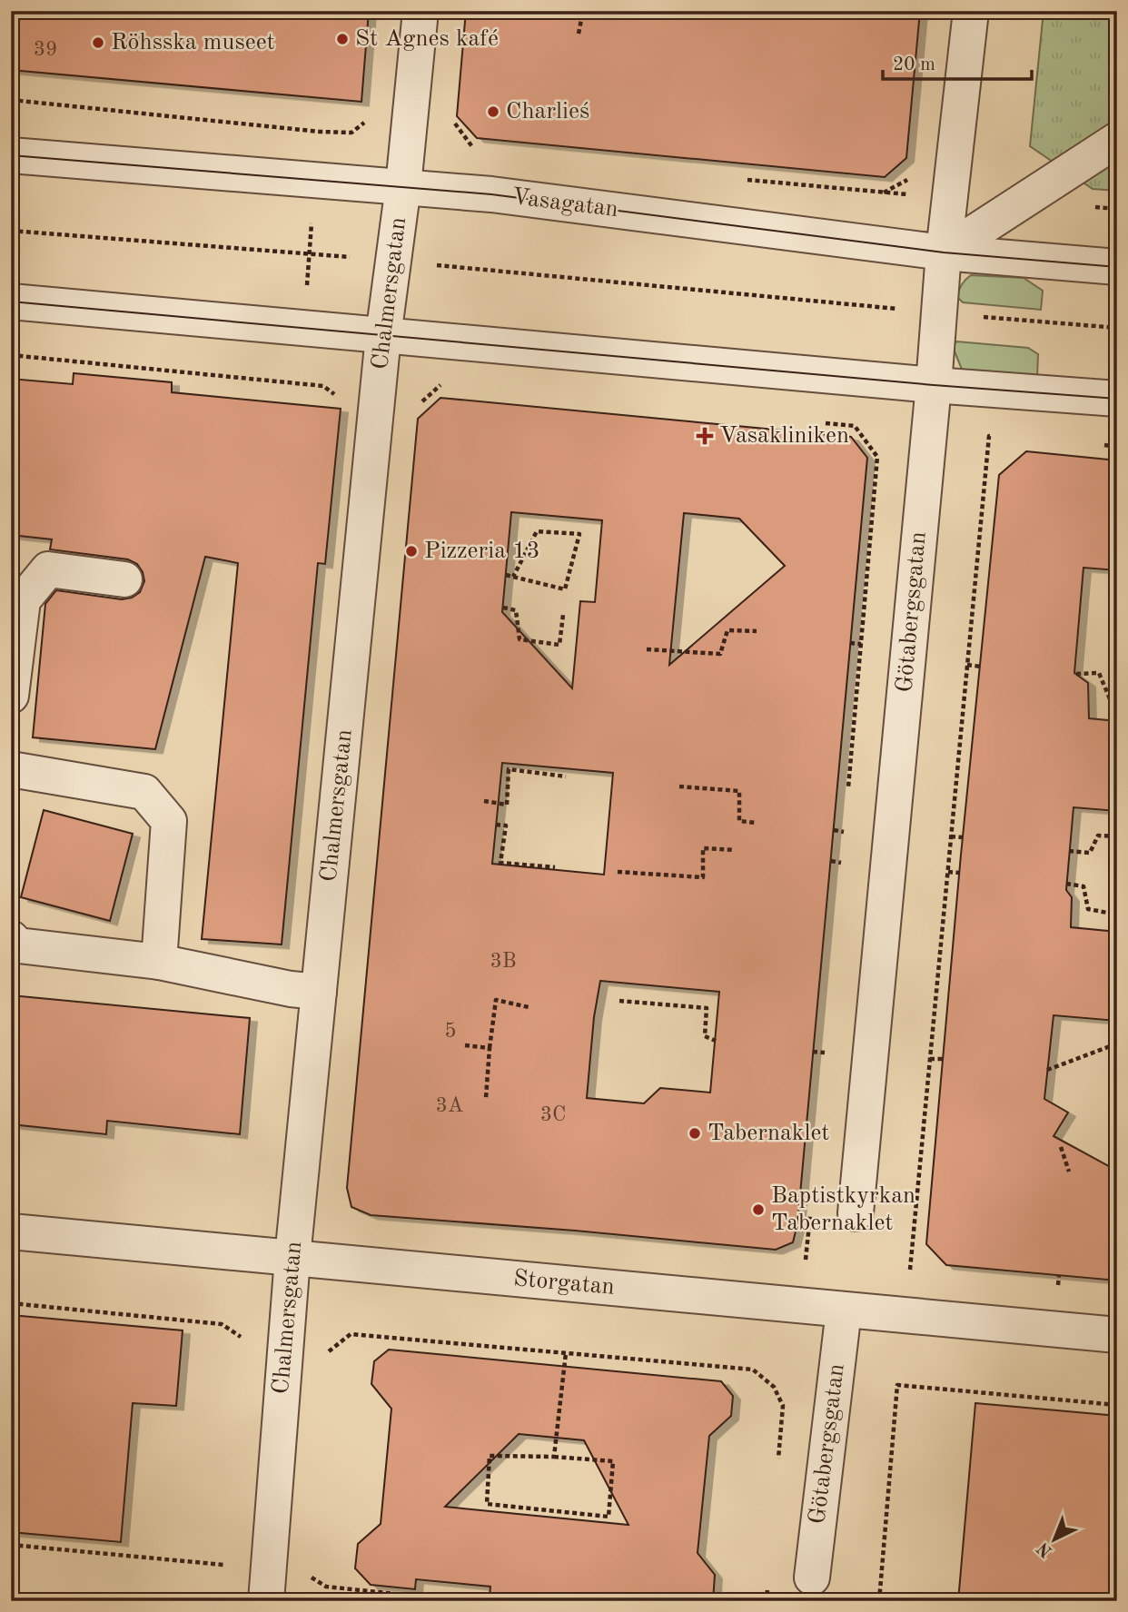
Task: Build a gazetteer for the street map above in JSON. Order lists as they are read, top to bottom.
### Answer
{
  "streets": {
    "street": [
      "Vasagatan",
      "Chalmersgatan",
      "Götabergsgatan",
      "Storgatan"
    ]
  },
  "crossings": [
    ["Vasagatan", "Chalmersgatan"],
    ["Vasagatan", "Götabergsgatan"],
    ["Chalmersgatan", "Storgatan"],
    ["Götabergsgatan", "Storgatan"]
  ],
  "places": {
    "other": [
      "St Agnes kafé",
      "Röhsska museet",
      "Charlieś",
      "Pizzeria 13",
      "Tabernaklet",
      "Baptistkyrkan Tabernaklet"
    ],
    "health": ["Vasakliniken"]
  },
  "house_numbers": [
    "39",
    "3B",
    "5",
    "3A",
    "3C"
  ],
  "scale_bar": "20 m",
  "north": "bottom left"
}
